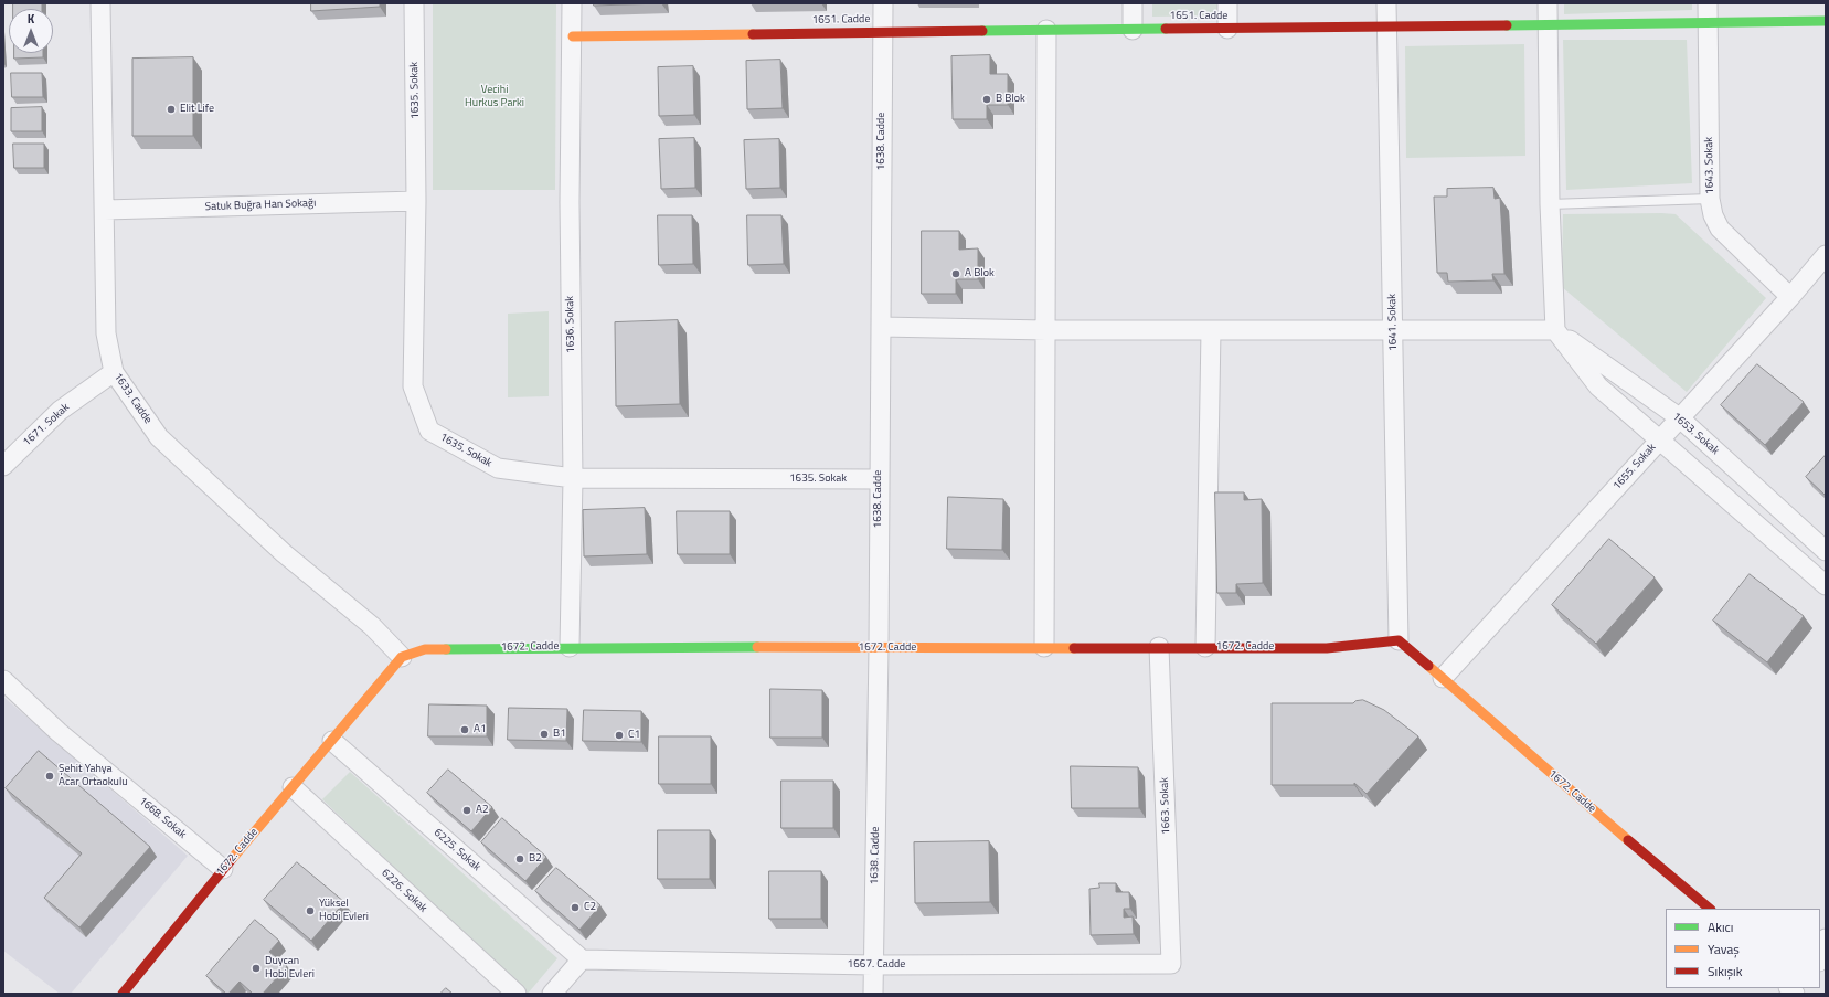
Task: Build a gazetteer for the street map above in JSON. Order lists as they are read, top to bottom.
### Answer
{
  "streets": {
    "street": [
      "1651. Cadde",
      "1635. Sokak",
      "1638. Cadde",
      "1643. Sokak",
      "Satuk Buğra Han Sokağı",
      "1641. Sokak",
      "1636. Sokak",
      "1633. Cadde",
      "1671. Sokak",
      "1653. Sokak",
      "1655. Sokak",
      "1672. Cadde",
      "1663. Sokak",
      "1668. Sokak",
      "6225. Sokak",
      "6226. Sokak",
      "1667. Cadde"
    ]
  },
  "crossings": [
    ["1651. Cadde", "1638. Cadde"],
    ["1651. Cadde", "1643. Sokak"],
    ["1651. Cadde", "1641. Sokak"],
    ["1651. Cadde", "1636. Sokak"],
    ["1635. Sokak", "1638. Cadde"],
    ["1635. Sokak", "Satuk Buğra Han Sokağı"],
    ["1635. Sokak", "1636. Sokak"],
    ["1638. Cadde", "1672. Cadde"],
    ["1638. Cadde", "1667. Cadde"],
    ["1643. Sokak", "1655. Sokak"],
    ["Satuk Buğra Han Sokağı", "1633. Cadde"],
    ["1641. Sokak", "1672. Cadde"],
    ["1636. Sokak", "1672. Cadde"],
    ["1633. Cadde", "1671. Sokak"],
    ["1633. Cadde", "1672. Cadde"],
    ["1653. Sokak", "1655. Sokak"],
    ["1655. Sokak", "1672. Cadde"],
    ["1672. Cadde", "1663. Sokak"],
    ["1672. Cadde", "1668. Sokak"],
    ["1672. Cadde", "6225. Sokak"],
    ["1672. Cadde", "6226. Sokak"],
    ["1663. Sokak", "1667. Cadde"],
    ["6225. Sokak", "1667. Cadde"]
  ],
  "parks": ["Vecihi Hurkus Parki"],
  "places": [
    "B Blok",
    "Elit Life",
    "A Blok",
    "A1",
    "B1",
    "C1",
    "Şehit Yahya Acar Ortaokulu",
    "A2",
    "B2",
    "C2",
    "Yüksel Hobi Evleri",
    "Duycan Hobi Evleri"
  ],
  "legend": ["Akıcı", "Yavaş", "Sıkışık"],
  "north": "top"
}
